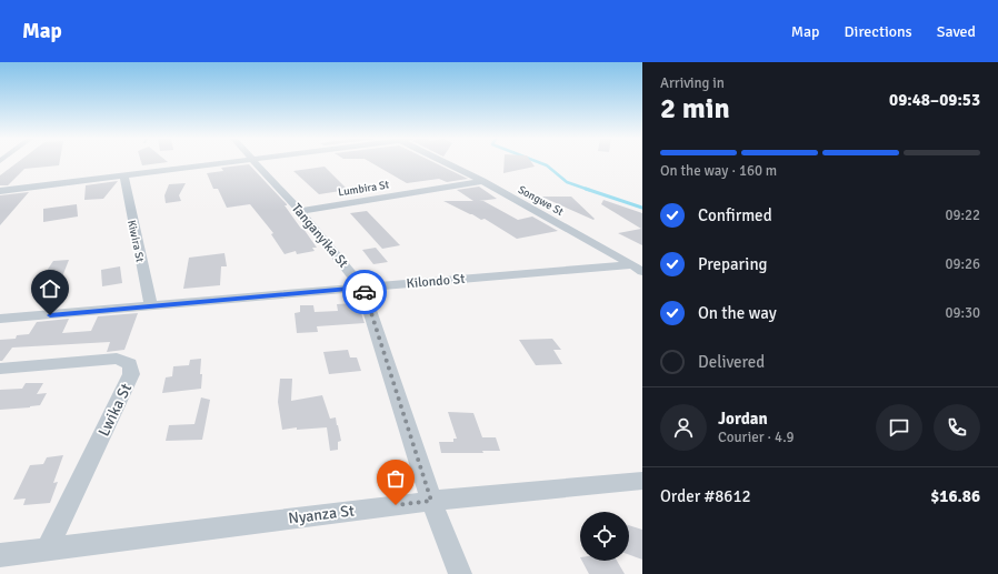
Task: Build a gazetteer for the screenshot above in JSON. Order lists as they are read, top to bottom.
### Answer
{
  "streets": {
    "street": [
      "Lumbira St",
      "Songwe St",
      "Tanganyika St",
      "Kiwira St",
      "Kilondo St",
      "Lwika St",
      "Nyanza St"
    ]
  },
  "crossings": [
    ["Lumbira St", "Songwe St"],
    ["Lumbira St", "Tanganyika St"],
    ["Songwe St", "Kilondo St"],
    ["Tanganyika St", "Kilondo St"],
    ["Tanganyika St", "Nyanza St"],
    ["Kiwira St", "Kilondo St"],
    ["Lwika St", "Nyanza St"]
  ],
  "page": {
    "header": "Map",
    "nav": ["Map", "Directions", "Saved"],
    "heading": ["2 min", "Arriving in", "09:48–09:53"],
    "panel": [
      "Jordan",
      "Courier · 4.9",
      "Order #8612",
      "$16.86"
    ],
    "bar": "On the way · 160 m",
    "list": [
      ["Confirmed", "09:22"],
      ["Preparing", "09:26"],
      ["On the way", "09:30"],
      "Delivered"
    ]
  }
}
